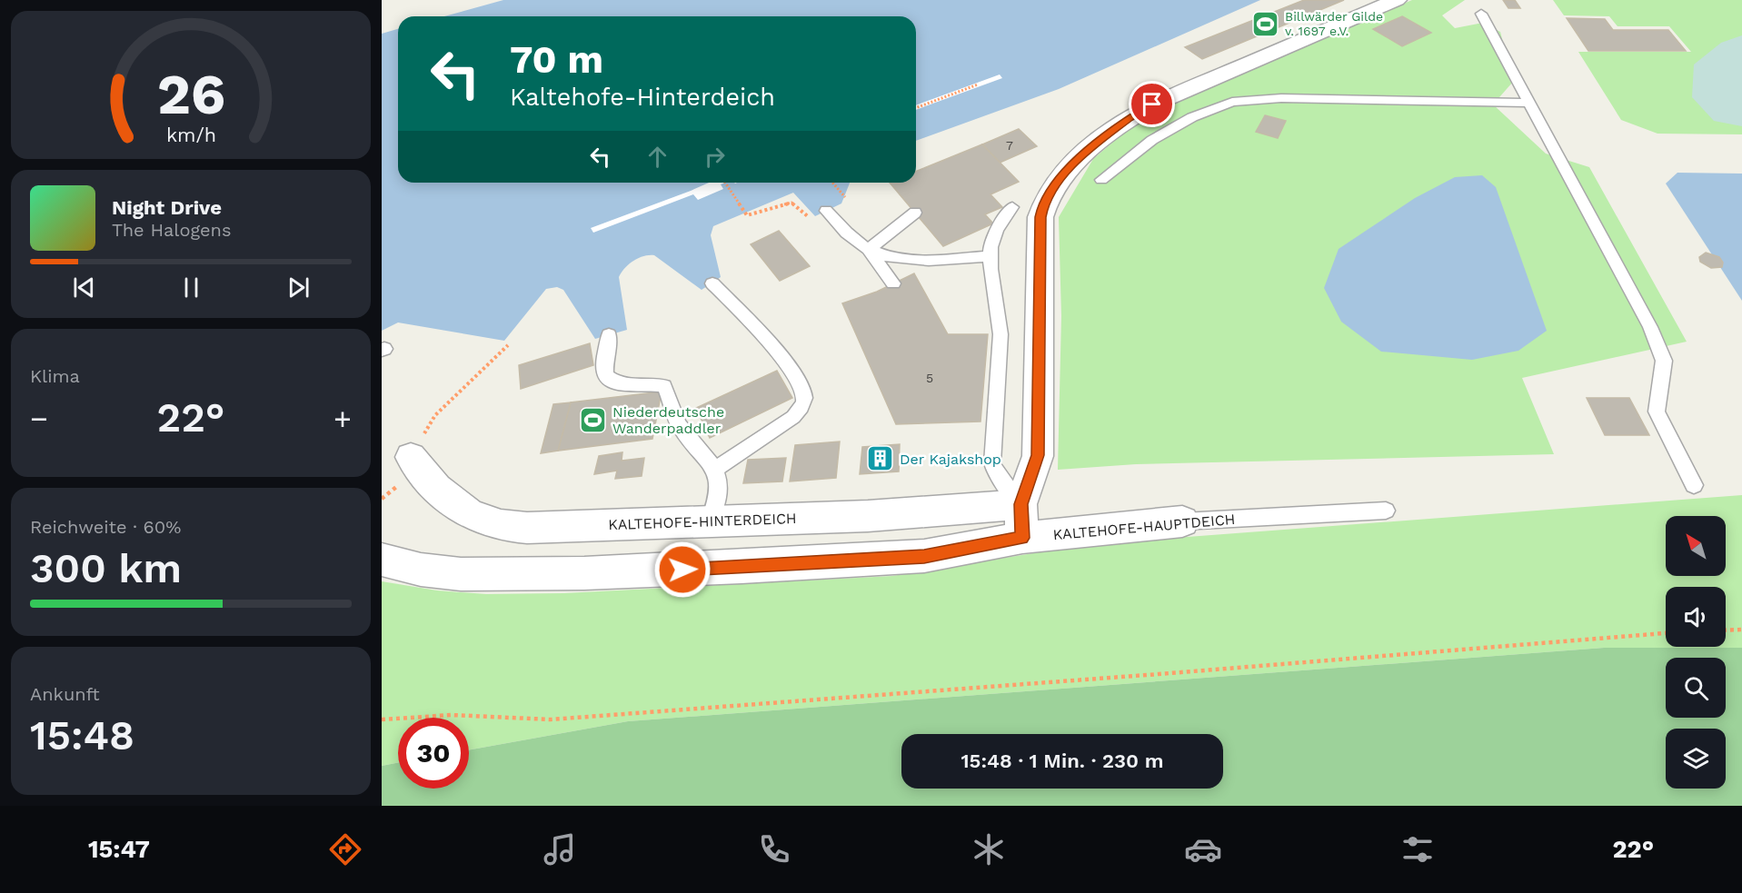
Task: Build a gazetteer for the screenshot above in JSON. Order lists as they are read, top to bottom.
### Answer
{
  "streets": {
    "street": ["KALTEHOFE-HINTERDEICH", "KALTEHOFE-HAUPTDEICH"]
  },
  "places": {
    "sports": ["Billwärder Gilde v. 1697 e.V.", "Niederdeutsche Wanderpaddler"],
    "building": ["Der Kajakshop"]
  },
  "house_numbers": ["7", "5"],
  "north": "top left",
  "page": {
    "turn": ["70 m", "Kaltehofe-Hinterdeich"],
    "song": ["Night Drive", "The Halogens"],
    "tile": [
      "Klima",
      ["Reichweite · 60%", "300 km"],
      ["Ankunft", "15:48"]
    ],
    "heat": ["−", "22°", "+"],
    "limit": "30",
    "trip": "15:48 · 1 Min. · 230 m",
    "tabs": ["15:47", "22°"],
    "gauge": ["26", "km/h"]
  }
}
